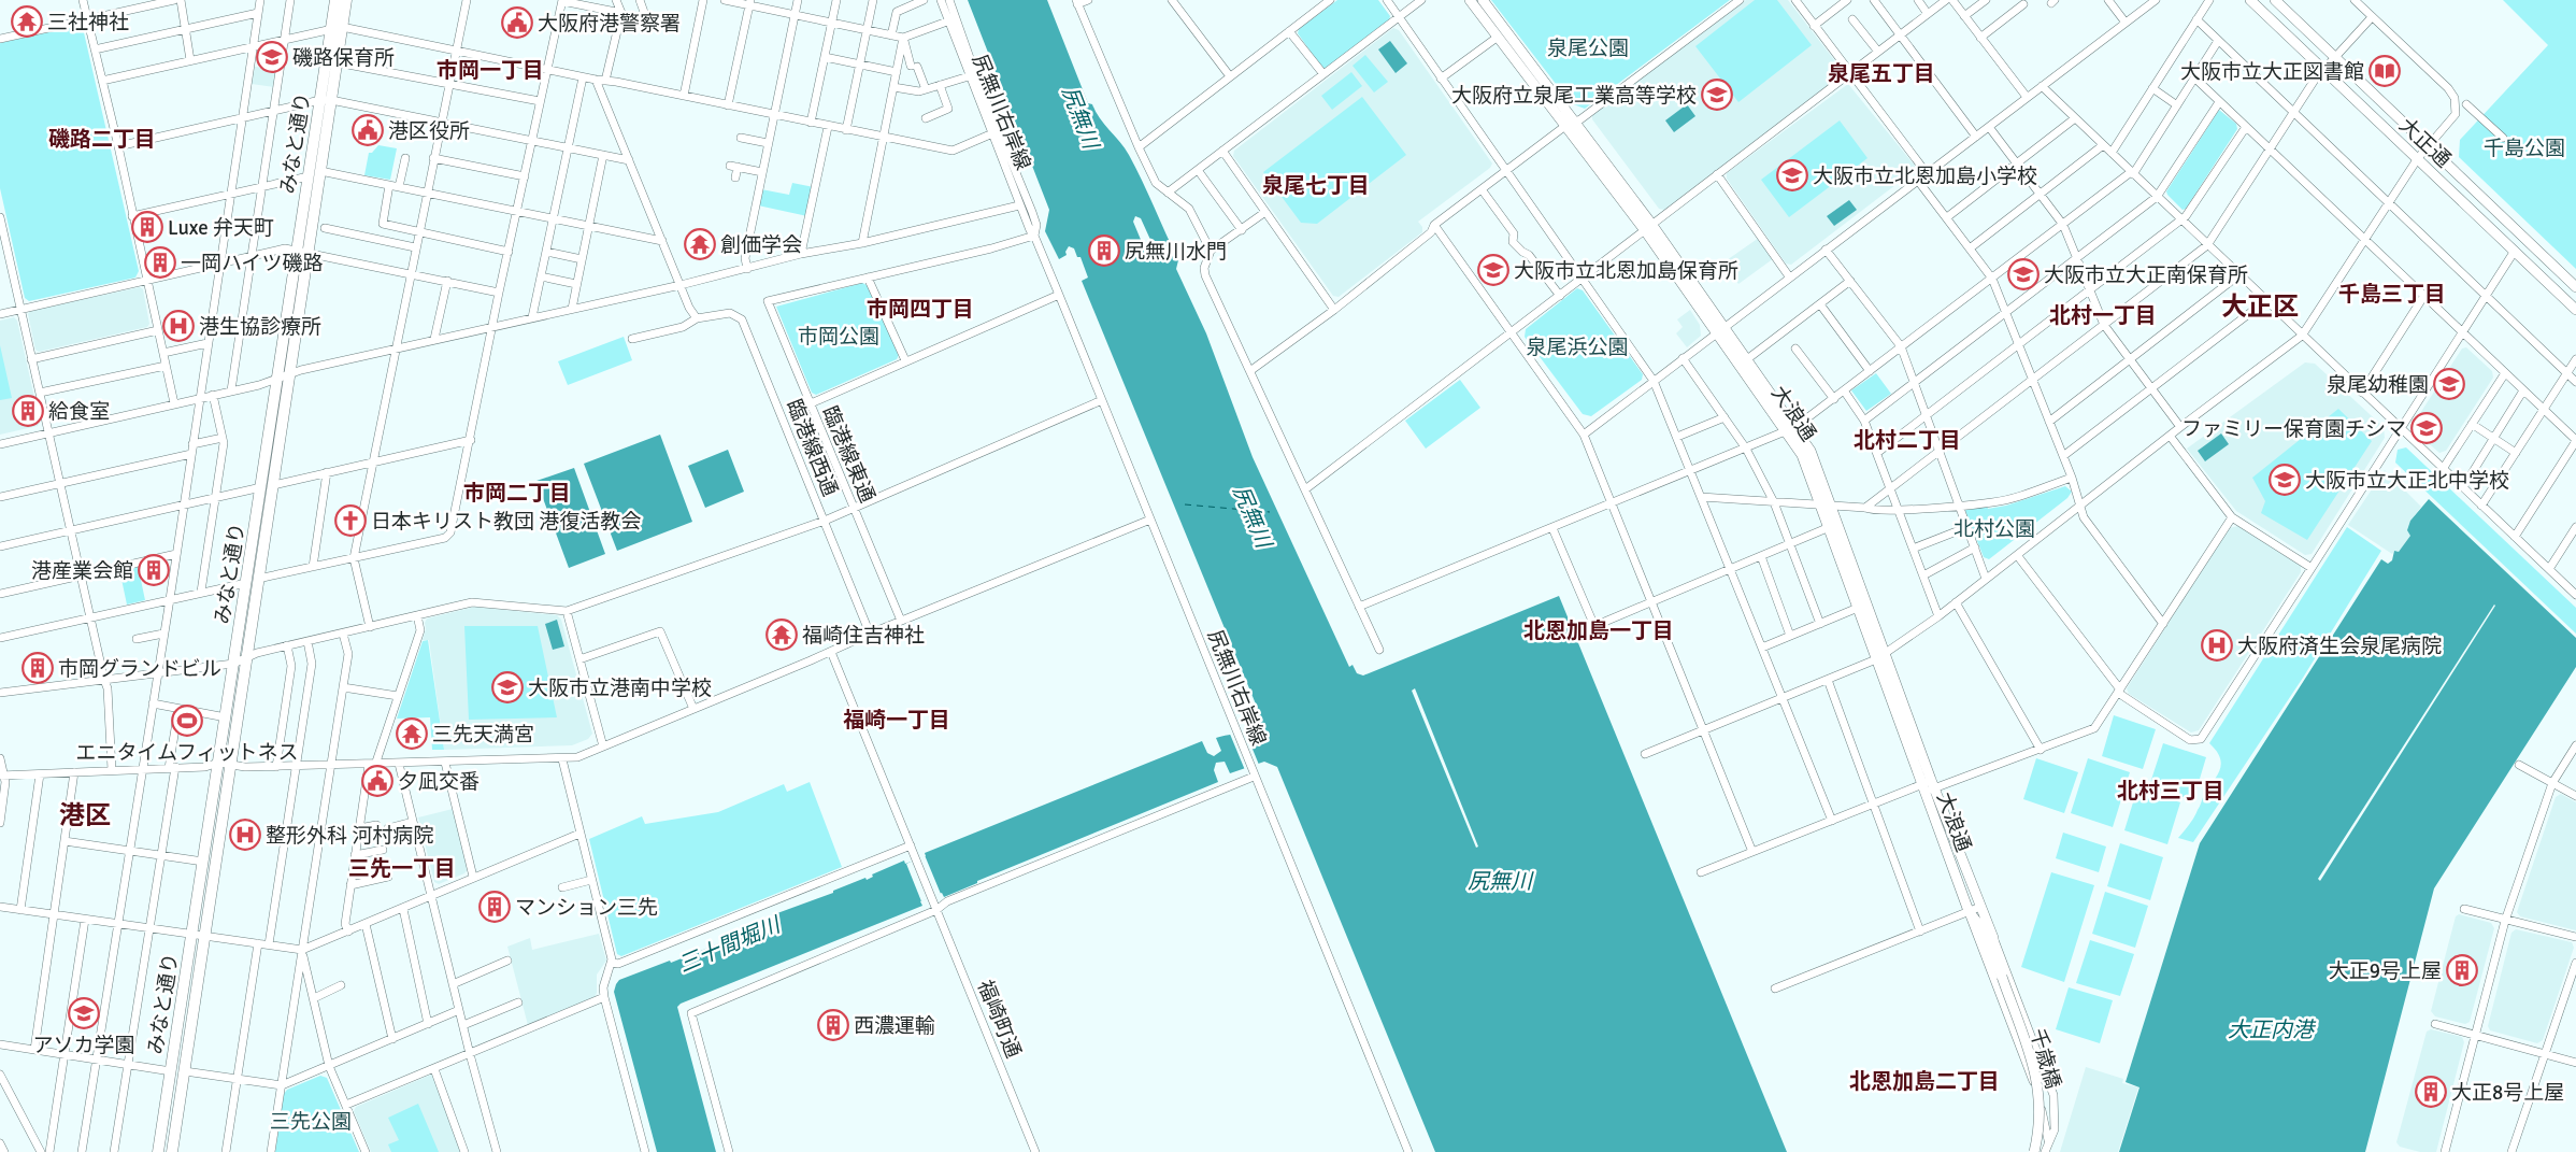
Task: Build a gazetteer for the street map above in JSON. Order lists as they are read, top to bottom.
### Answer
{
  "streets": {
    "highway": ["みなと通り"],
    "main road": ["大正通", "大浪通", "千歳橋"],
    "street": [
      "尻無川右岸線",
      "臨港線西通",
      "臨港線東通",
      "福崎町通"
    ]
  },
  "crossings": [
    ["大浪通", "千歳橋"]
  ],
  "districts": [
    "市岡一丁目",
    "泉尾五丁目",
    "磯路二丁目",
    "泉尾七丁目",
    "千島三丁目",
    "大正区",
    "市岡四丁目",
    "北村一丁目",
    "北村二丁目",
    "市岡二丁目",
    "北恩加島一丁目",
    "福崎一丁目",
    "北村三丁目",
    "港区",
    "三先一丁目",
    "北恩加島二丁目"
  ],
  "water": ["尻無川", "三十間堀川", "大正内港"],
  "parks": [
    "泉尾公園",
    "千島公園",
    "市岡公園",
    "泉尾浜公園",
    "北村公園",
    "三先公園"
  ],
  "places": {
    "temple": [
      "三社神社",
      "創価学会",
      "福崎住吉神社",
      "三先天満宮"
    ],
    "public building": ["大阪府港警察署", "港区役所", "夕凪交番"],
    "school or university": [
      "磯路保育所",
      "大阪府立泉尾工業高等学校",
      "大阪市立北恩加島小学校",
      "大阪市立北恩加島保育所",
      "大阪市立大正南保育所",
      "泉尾幼稚園",
      "ファミリー保育園チシマ",
      "大阪市立大正北中学校",
      "大阪市立港南中学校",
      "アソカ学園"
    ],
    "library": ["大阪市立大正図書館"],
    "building": [
      "Luxe 弁天町",
      "尻無川水門",
      "一岡ハイツ磯路",
      "給食室",
      "港産業会館",
      "市岡グランドビル",
      "マンション三先",
      "大正9号上屋",
      "西濃運輸",
      "大正8号上屋"
    ],
    "hospital": ["港生協診療所", "大阪府済生会泉尾病院", "整形外科 河村病院"],
    "church": ["日本キリスト教団 港復活教会"],
    "sports": ["エニタイムフィットネス"]
  }
}
